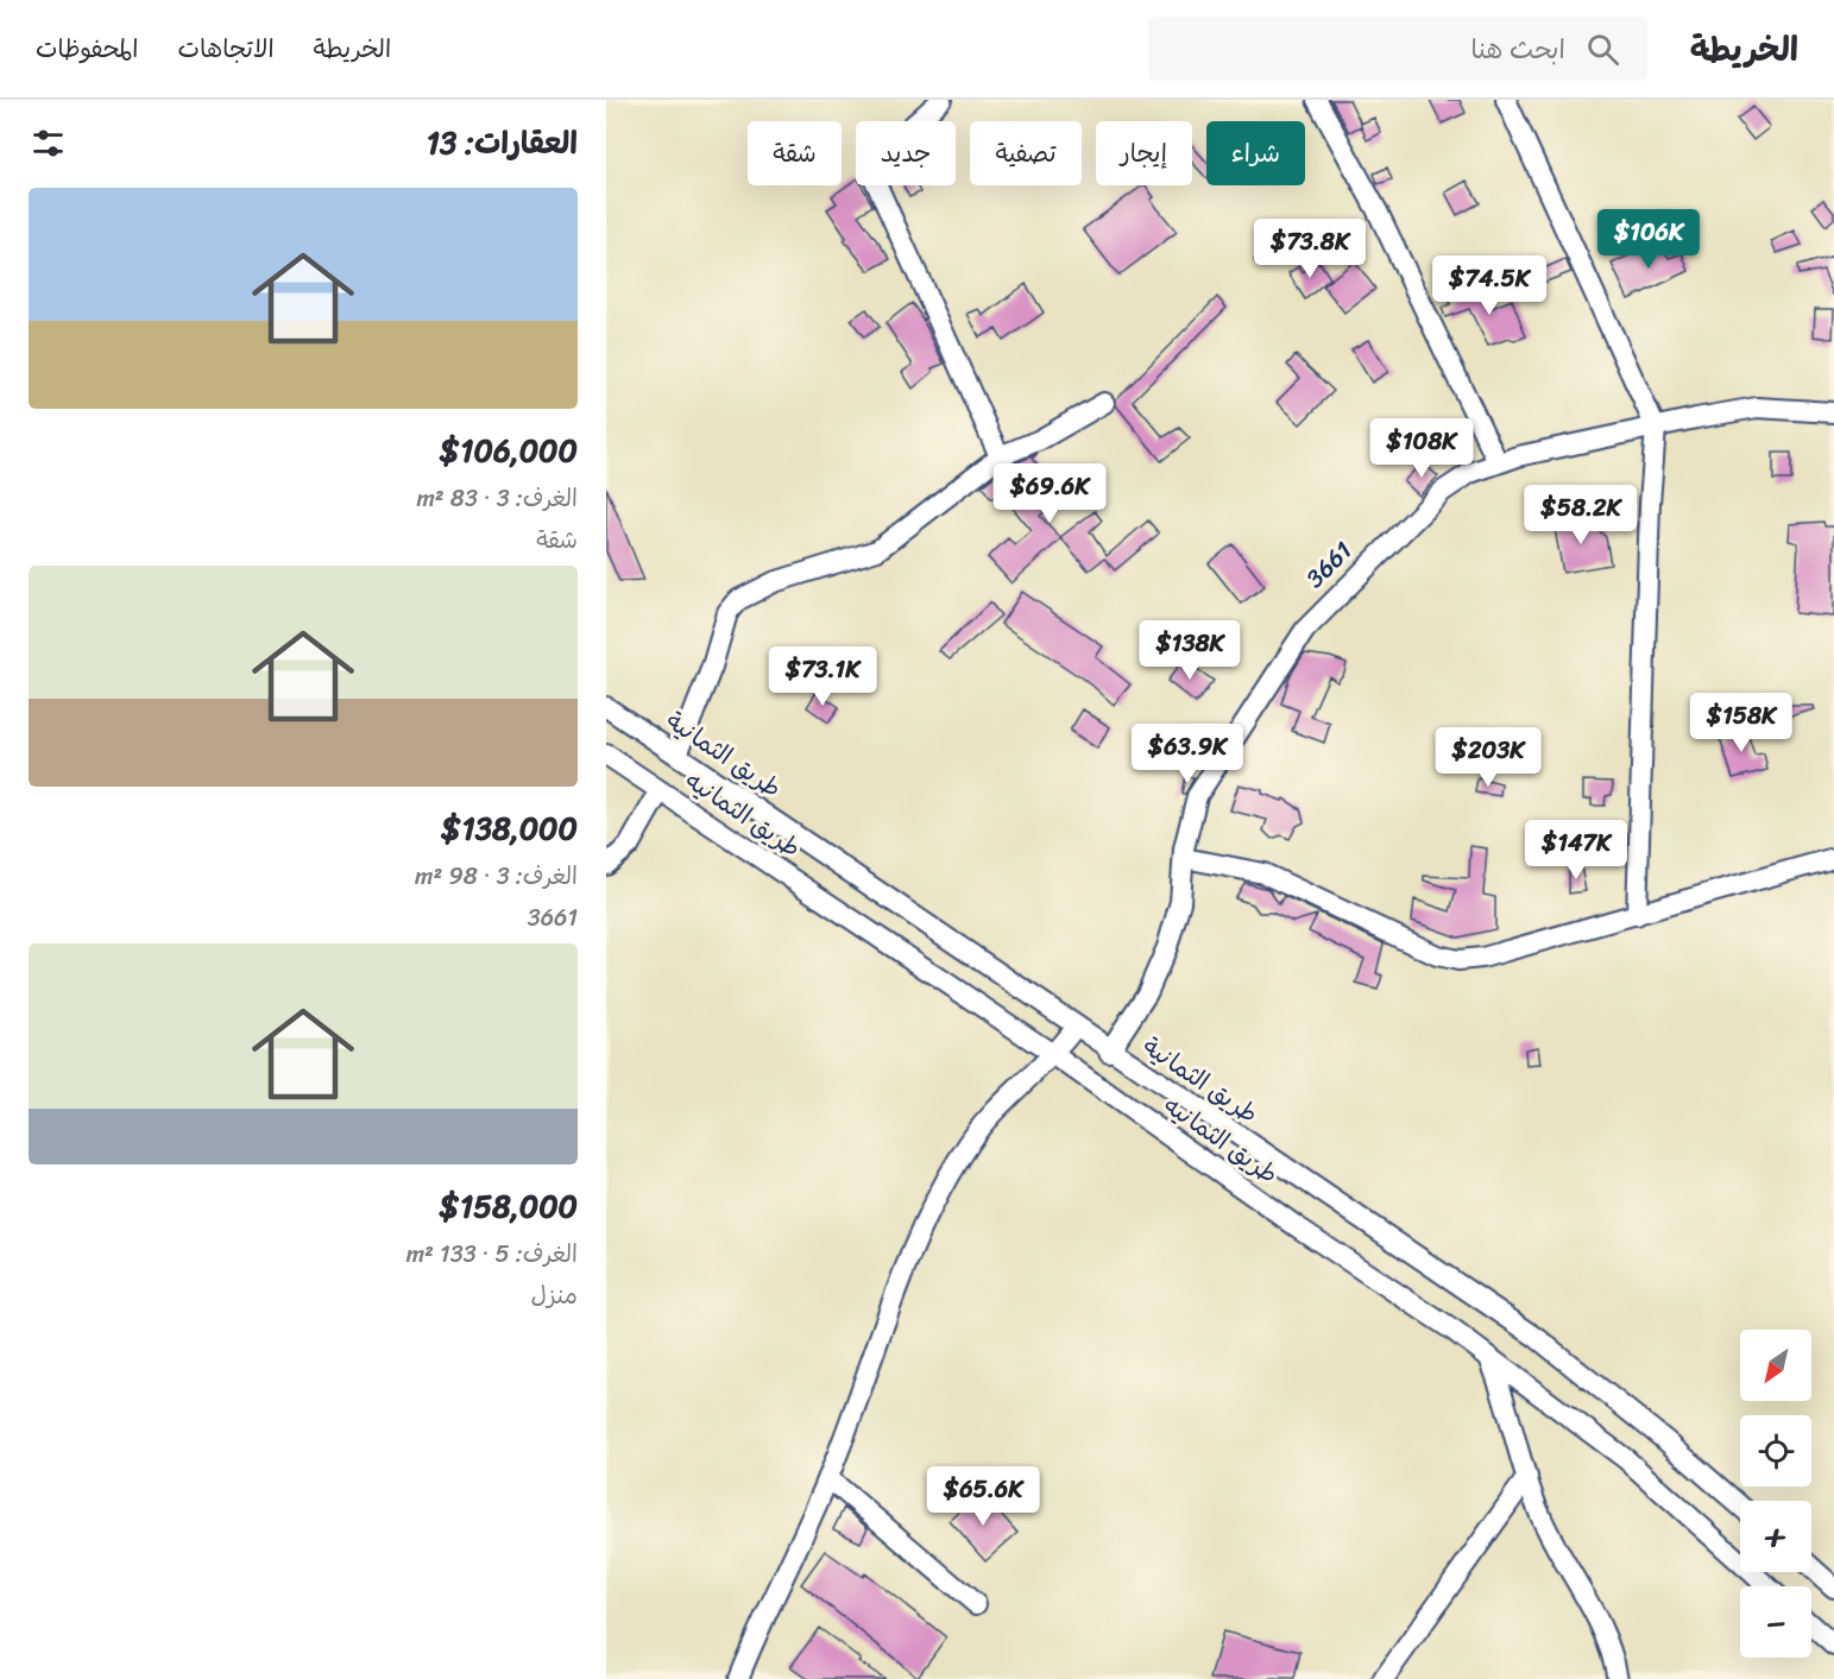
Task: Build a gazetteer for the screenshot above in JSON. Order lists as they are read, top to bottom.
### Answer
{
  "streets": {
    "street": ["3661", "طريق الثمانية", "طريق الثمانيه"]
  },
  "crossings": [
    ["3661", "طريق الثمانية"]
  ],
  "north": "bottom left",
  "page": {
    "header": "الخريطة",
    "search": "ابحث هنا",
    "nav": ["الخريطة", "الاتجاهات", "المحفوظات"],
    "heading": "العقارات: 13",
    "chip": [
      "شراء",
      "إيجار",
      "تصفية",
      "جديد",
      "شقة"
    ],
    "list": [
      {
        "name": "$106,000",
        "note": "الغرف: 3 · 83 m² · شقة"
      },
      {
        "name": "$138,000",
        "note": "الغرف: 3 · 98 m² · 3661"
      },
      {
        "name": "$158,000",
        "note": "الغرف: 5 · 133 m² · منزل"
      }
    ],
    "price": [
      "$106K",
      "$73.8K",
      "$74.5K",
      "$108K",
      "$69.6K",
      "$58.2K",
      "$138K",
      "$73.1K",
      "$158K",
      "$63.9K",
      "$203K",
      "$147K",
      "$65.6K"
    ],
    "map_buttons": ["+", "−"]
  }
}
